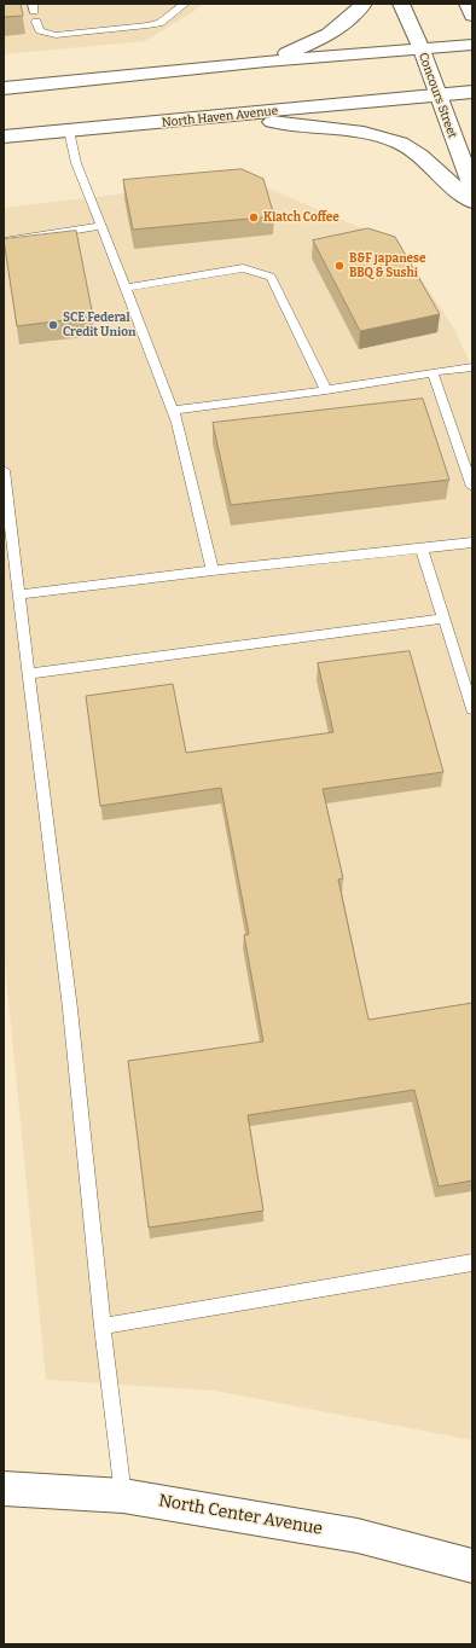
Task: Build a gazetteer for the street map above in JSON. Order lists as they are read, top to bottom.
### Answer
{
  "streets": {
    "main road": ["Concours Street", "North Haven Avenue", "North Center Avenue"]
  },
  "crossings": [
    ["Concours Street", "North Haven Avenue"]
  ],
  "places": ["Klatch Coffee", "B&F Japanese BBQ & Sushi", "SCE Federal Credit Union"]
}
